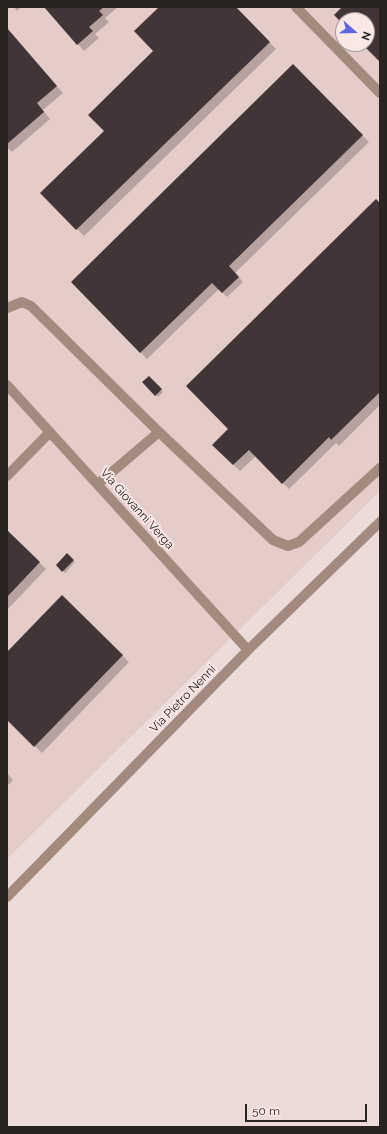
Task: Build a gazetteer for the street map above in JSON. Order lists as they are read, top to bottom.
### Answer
{
  "streets": {
    "street": ["Via Giovanni Verga", "Via Pietro Nenni"]
  },
  "crossings": [
    ["Via Giovanni Verga", "Via Pietro Nenni"]
  ],
  "scale_bar": "50 m",
  "north": "right"
}
